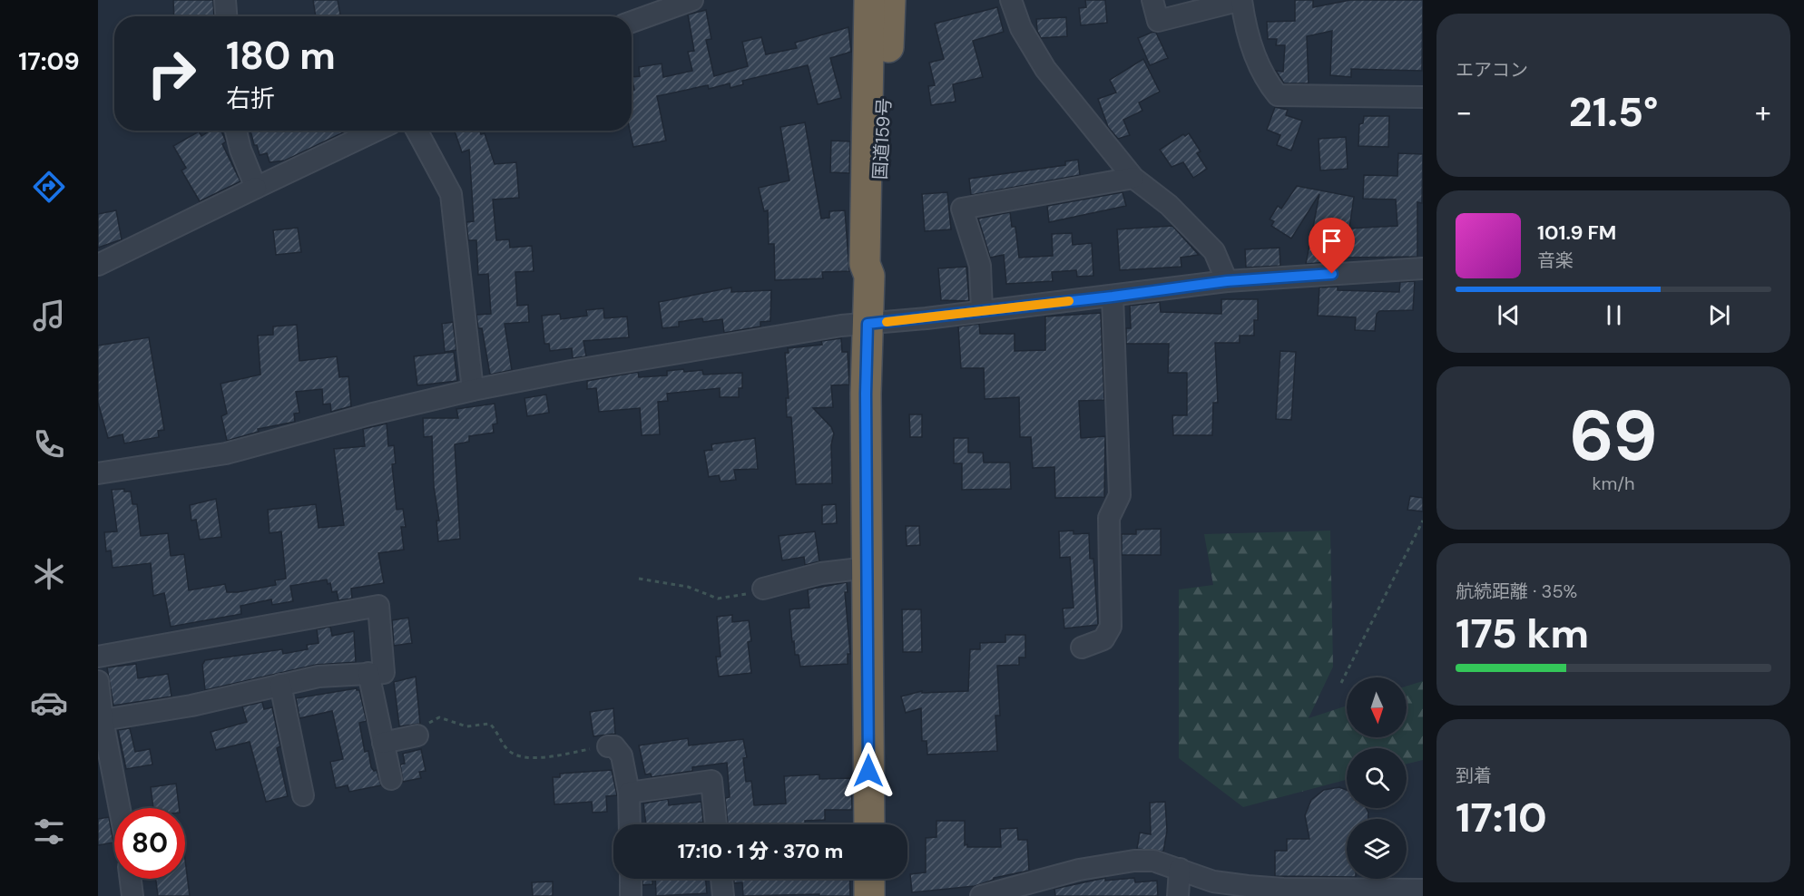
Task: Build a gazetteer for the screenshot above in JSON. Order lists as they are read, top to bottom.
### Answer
{
  "streets": {
    "highway": ["国道159号"]
  },
  "north": "bottom",
  "page": {
    "tabs": "17:09",
    "tile": [
      "エアコン",
      ["69", "km/h"],
      ["航続距離 · 35%", "175 km"],
      ["到着", "17:10"]
    ],
    "turn": ["180 m", "右折"],
    "heat": ["−", "21.5°", "+"],
    "song": ["101.9 FM", "音楽"],
    "limit": "80",
    "trip": "17:10 · 1 分 · 370 m"
  }
}
